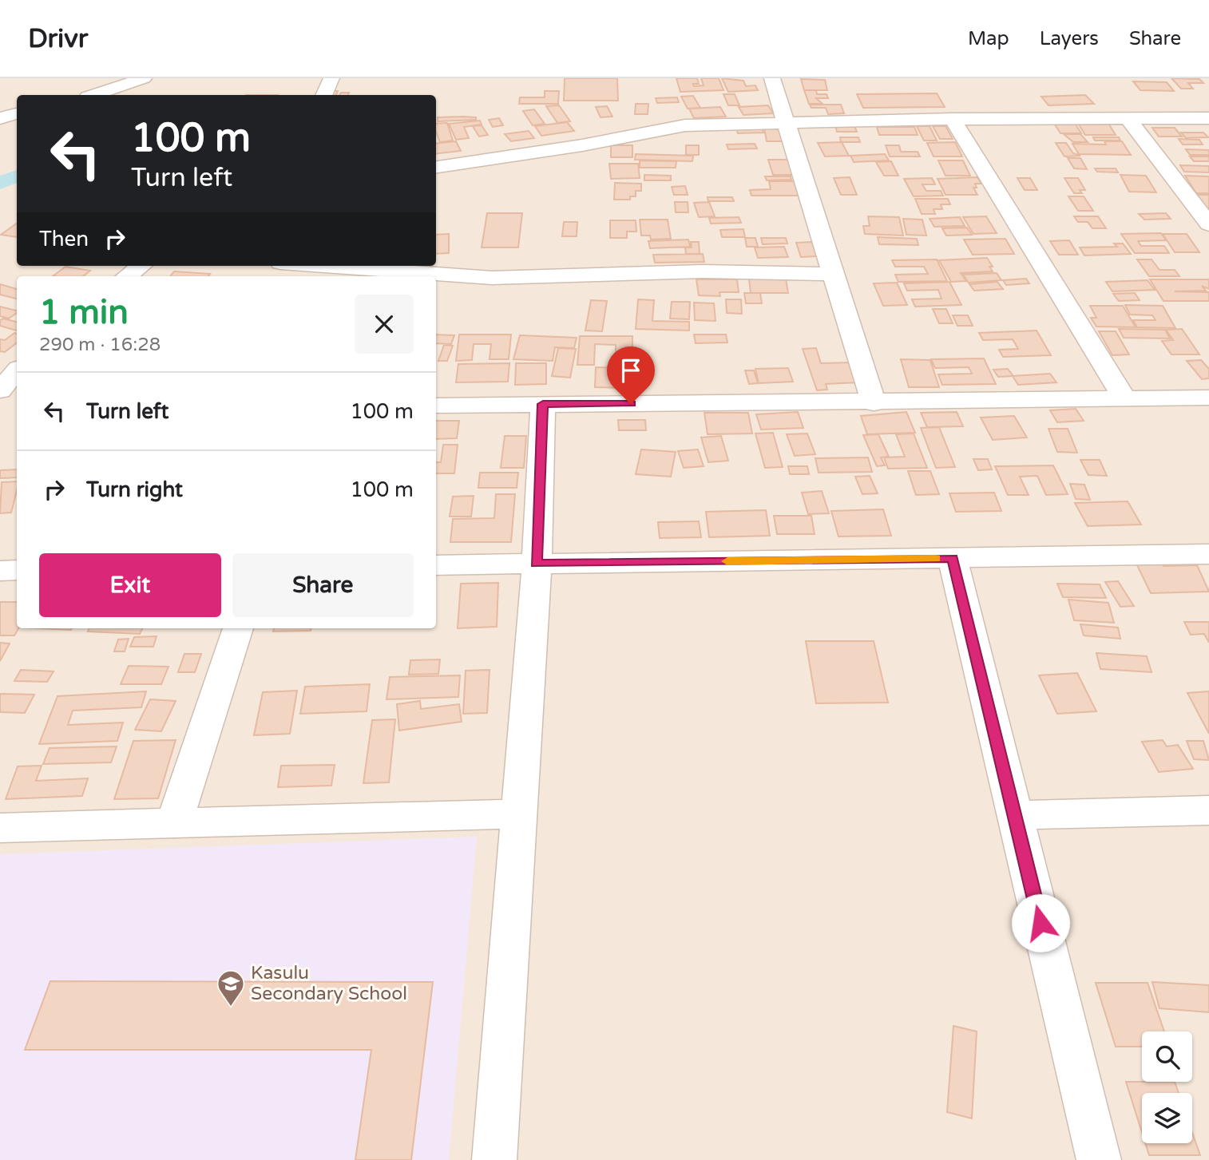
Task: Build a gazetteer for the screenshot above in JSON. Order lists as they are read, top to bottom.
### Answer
{
  "places": {
    "school or university": ["Kasulu Secondary School"]
  },
  "page": {
    "header": "Drivr",
    "nav": ["Map", "Layers", "Share"],
    "turn": ["100 m", "Turn left"],
    "then": "Then",
    "heading": ["1 min", "290 m · 16:28"],
    "list": [
      {
        "name": "Turn left",
        "value": "100 m"
      },
      {
        "name": "Turn right",
        "value": "100 m"
      }
    ],
    "buttons": ["Exit", "Share"]
  }
}
